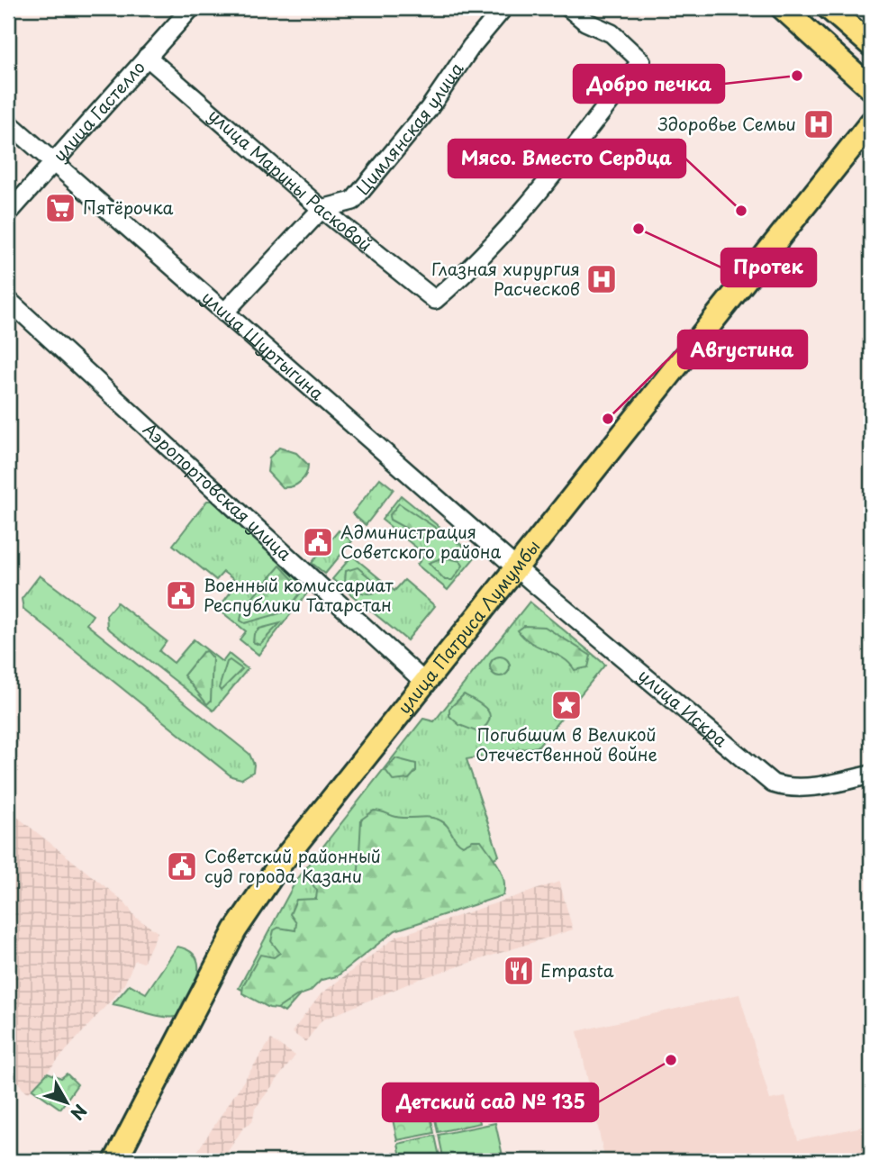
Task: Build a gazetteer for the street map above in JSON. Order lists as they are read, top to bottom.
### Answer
{
  "streets": {
    "main road": ["улица Патриса Лумумбы"],
    "street": [
      "улица Гастелло",
      "Цимлянская улица",
      "улица Марины Расковой",
      "улица Шуртыгина",
      "Аэропортовская улица",
      "улица Искра"
    ]
  },
  "crossings": [
    ["улица Гастелло", "улица Марины Расковой"],
    ["улица Гастелло", "улица Шуртыгина"],
    ["Цимлянская улица", "улица Марины Расковой"],
    ["улица Шуртыгина", "улица Патриса Лумумбы"],
    ["улица Шуртыгина", "улица Искра"],
    ["Аэропортовская улица", "улица Патриса Лумумбы"],
    ["улица Патриса Лумумбы", "улица Искра"]
  ],
  "places": {
    "other": [
      "Добро печка",
      "Мясо. Вместо Сердца",
      "Протек",
      "Августина",
      "Детский сад № 135"
    ],
    "hospital": ["Здоровье Семьи", "Глазная хирургия Расческов"],
    "supermarket": ["Пятёрочка"],
    "public building": ["Администрация Советского района", "Военный комиссариат Республики Татарстан", "Советский районный суд города Казани"],
    "place": ["Погибшим в Великой Отечественной войне"],
    "restaurant": ["Empasta"]
  },
  "north": "bottom right"
}
